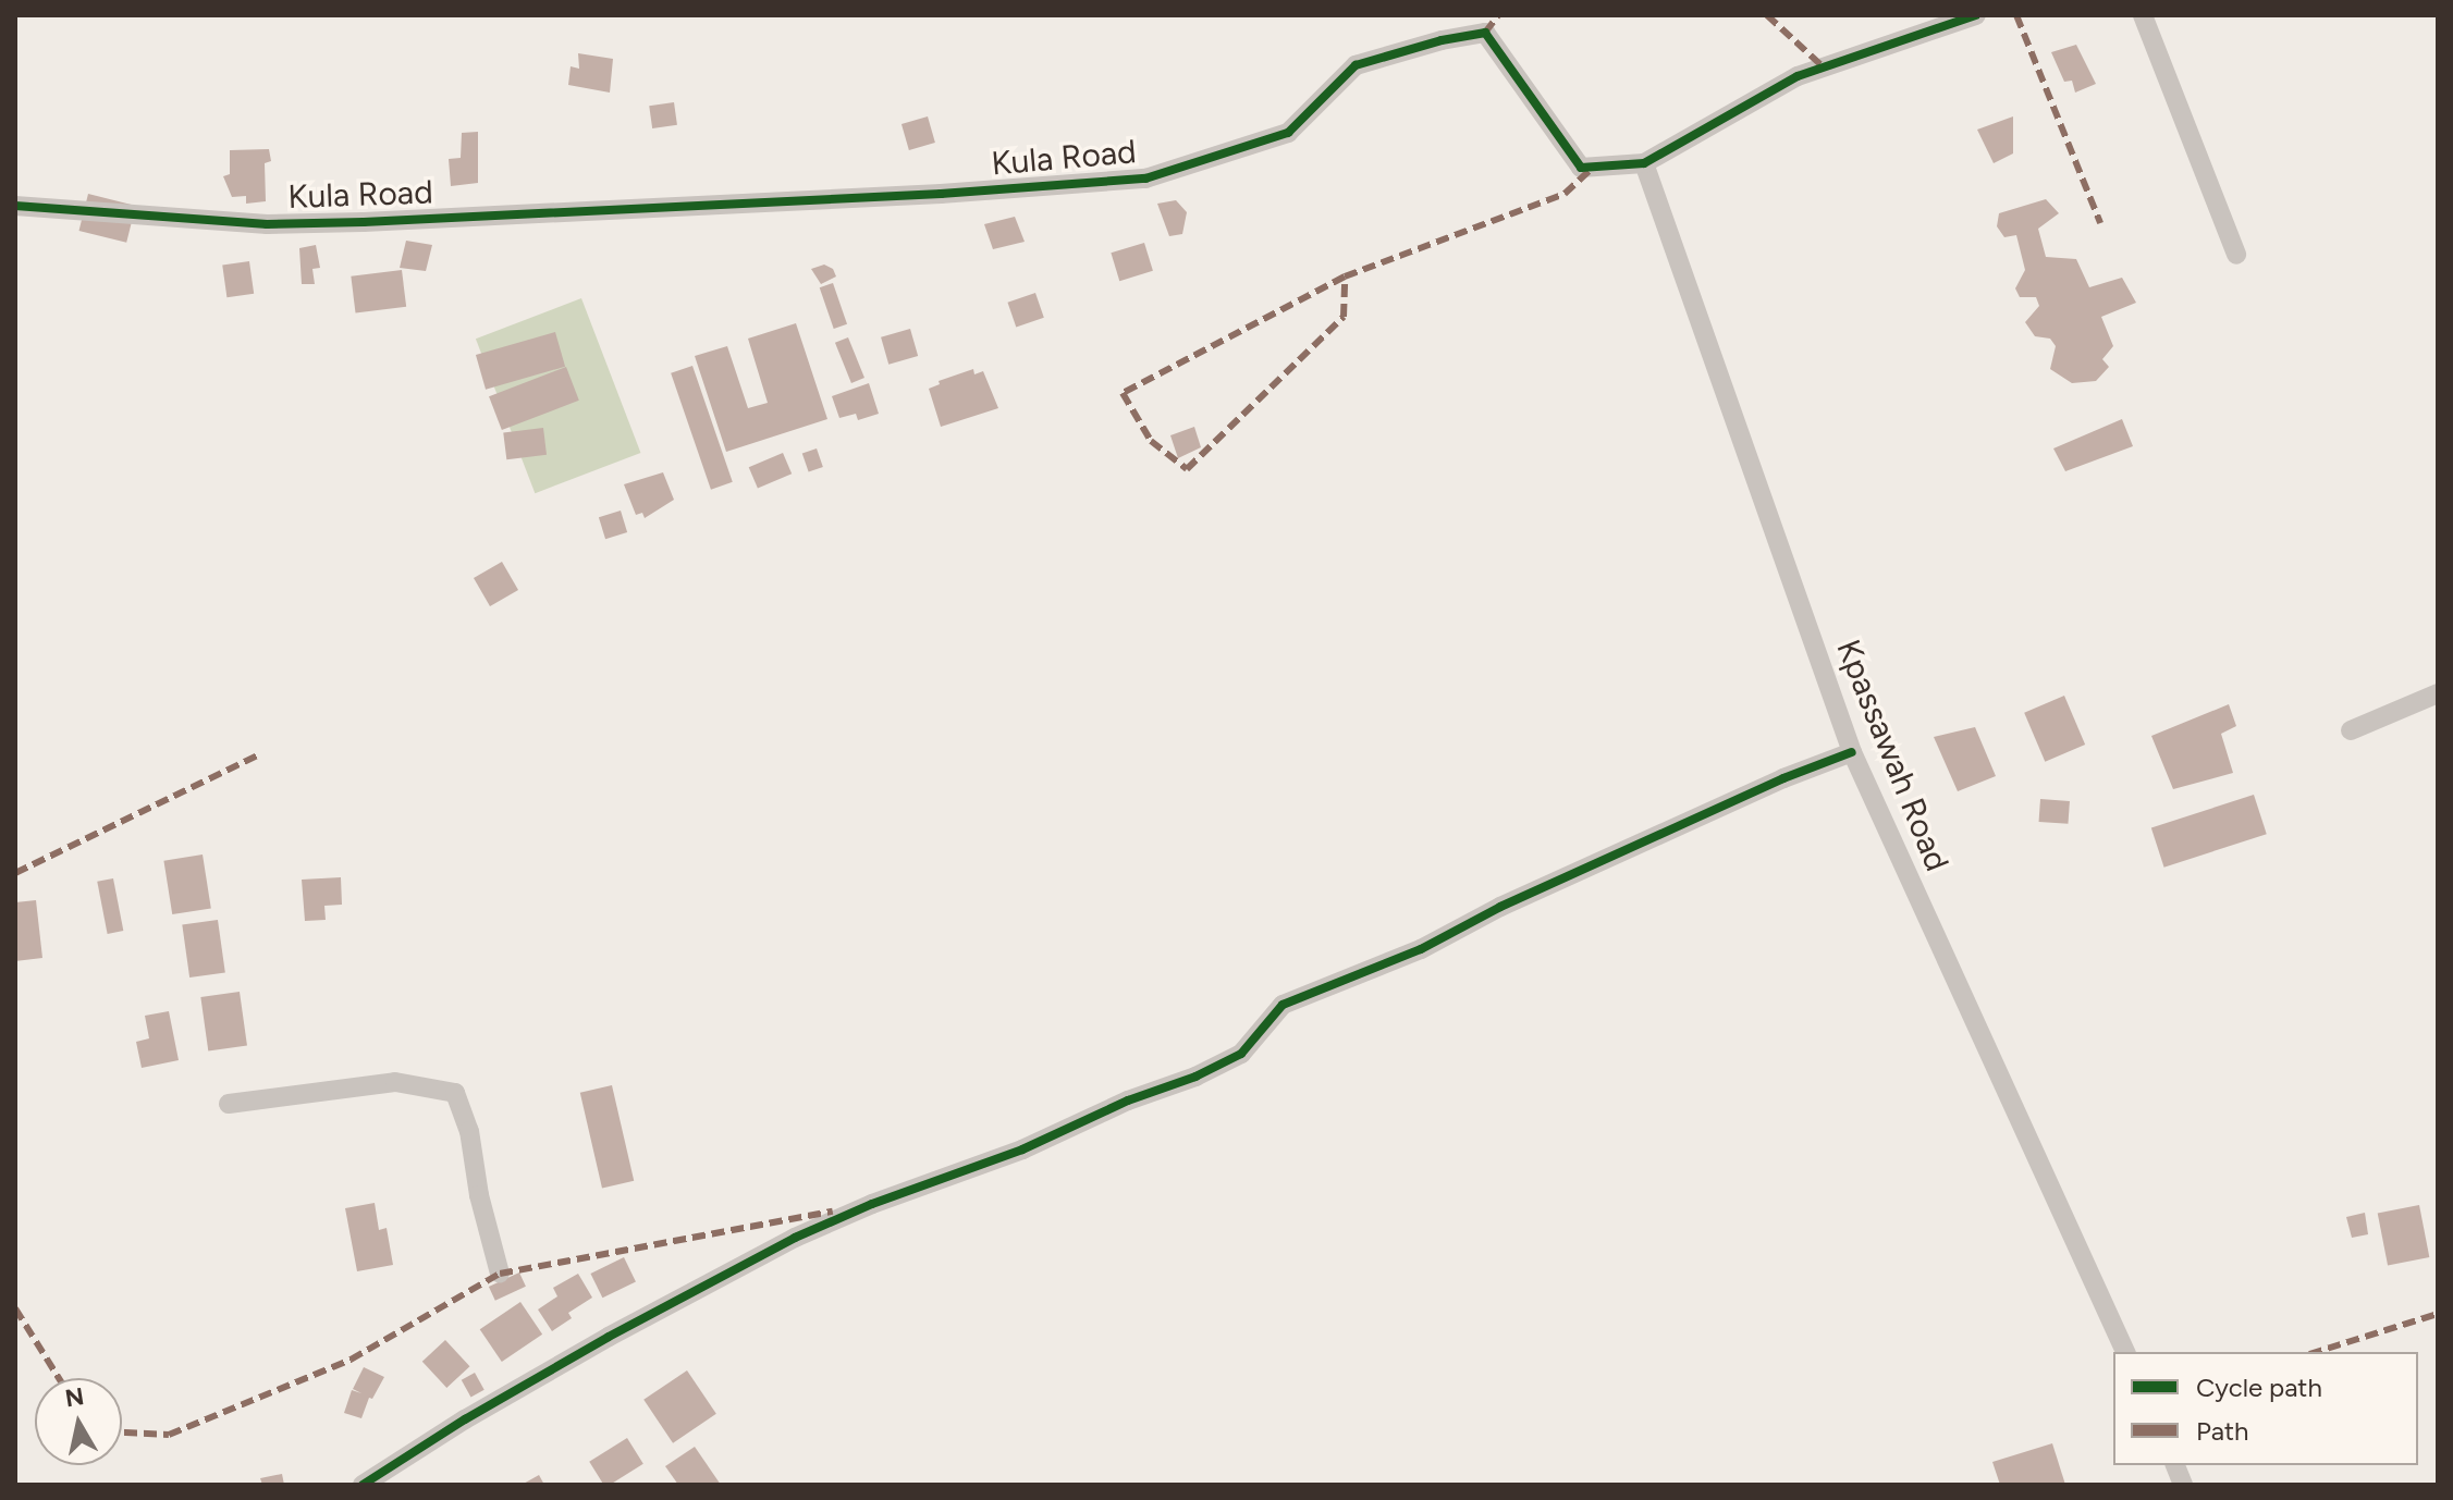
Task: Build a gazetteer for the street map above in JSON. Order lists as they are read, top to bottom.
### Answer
{
  "streets": {
    "street": ["Kula Road", "Kpassawah Road"]
  },
  "crossings": [
    ["Kula Road", "Kpassawah Road"]
  ],
  "legend": ["Cycle path", "Path"],
  "north": "top"
}
